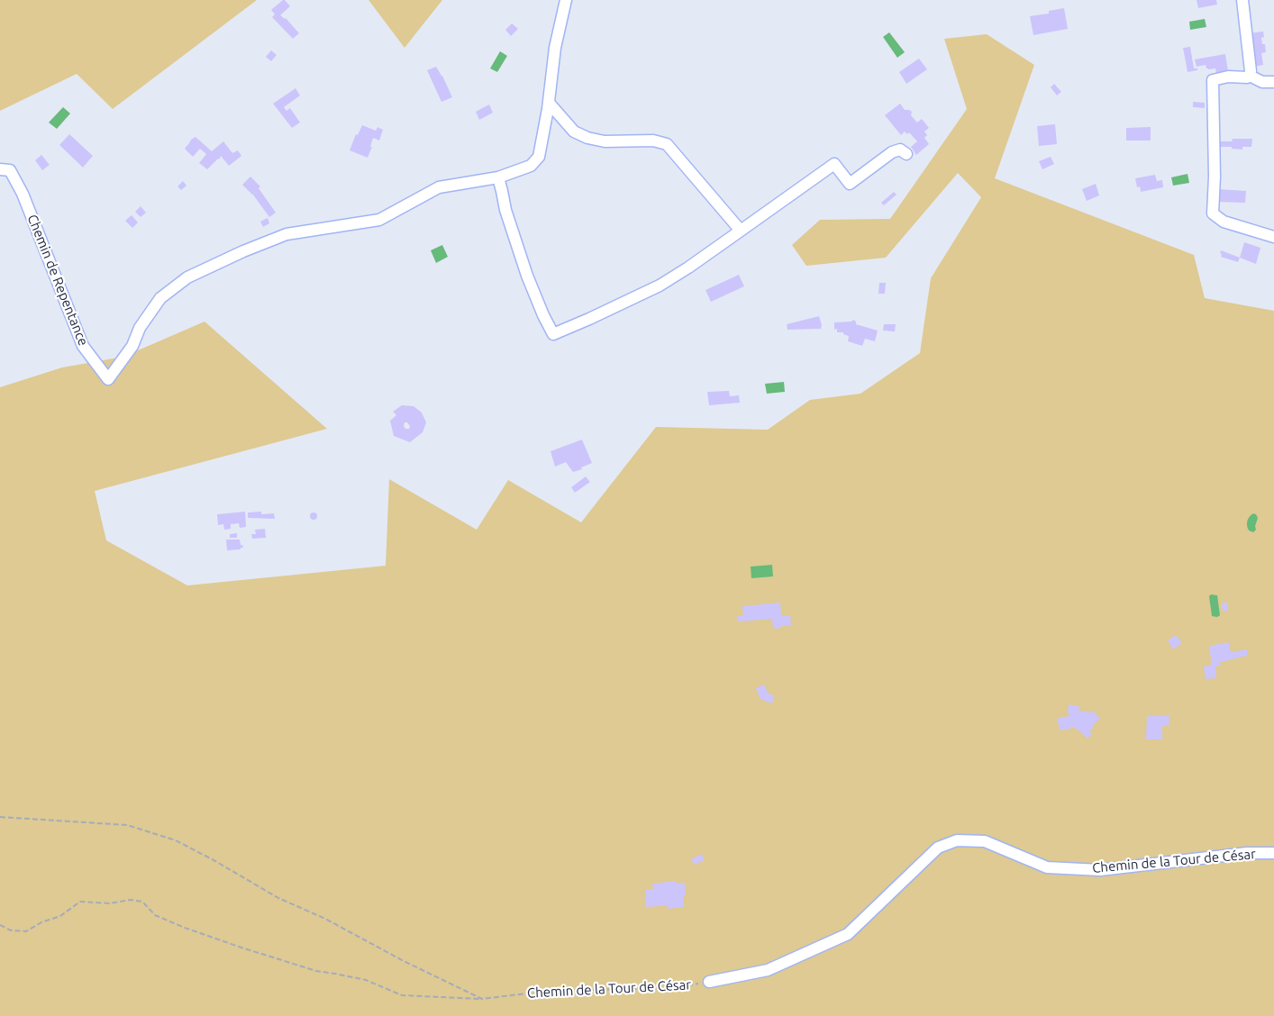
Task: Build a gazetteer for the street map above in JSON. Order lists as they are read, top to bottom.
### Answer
{
  "streets": {
    "street": ["Chemin de Repentance", "Chemin de la Tour de César"]
  }
}
